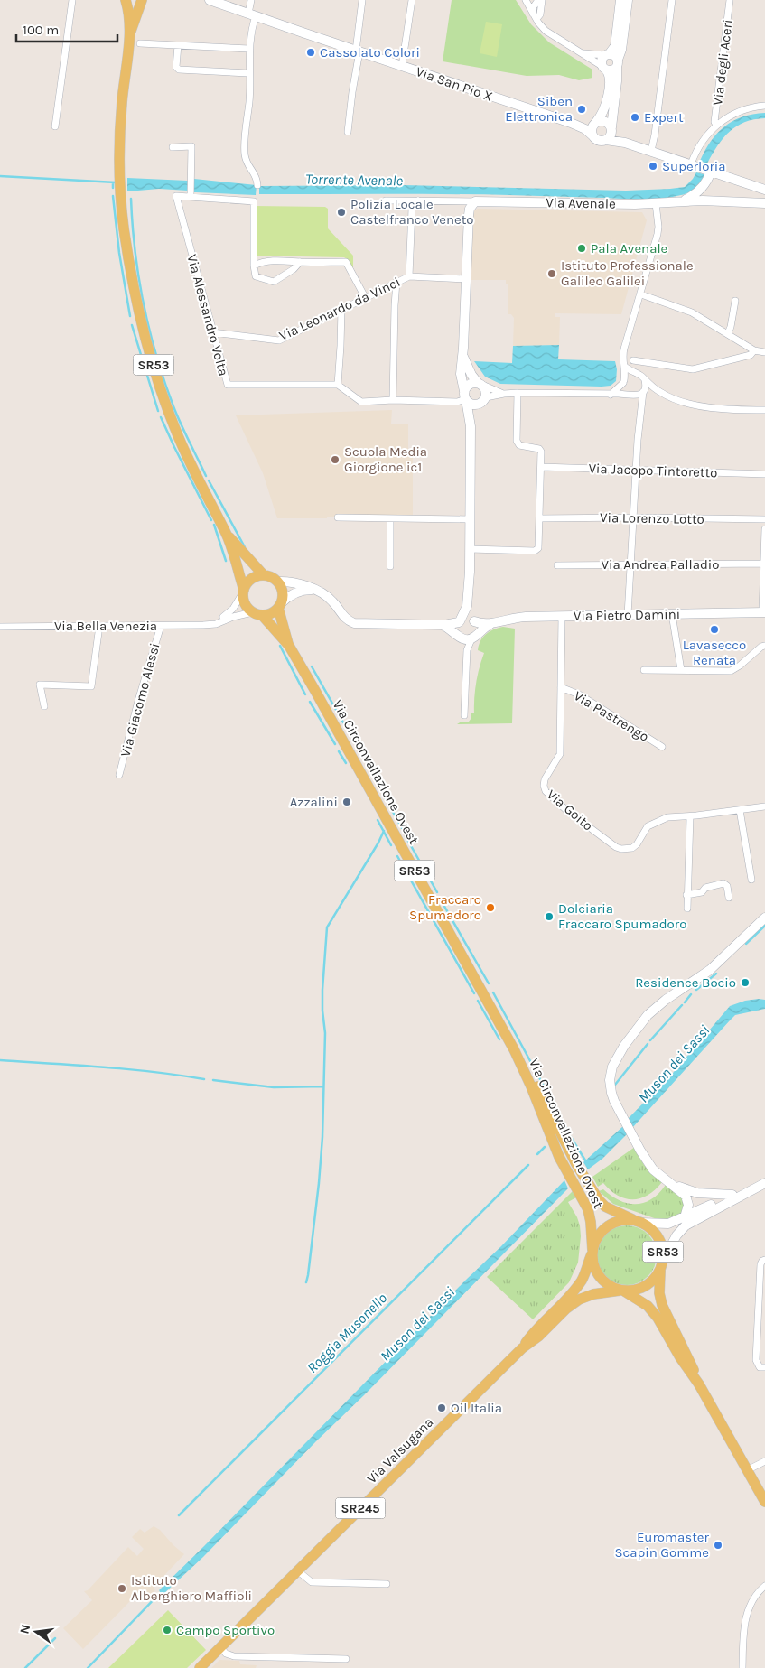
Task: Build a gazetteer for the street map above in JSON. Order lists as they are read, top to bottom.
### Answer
{
  "streets": {
    "main road": [
      "SR53",
      "Via Circonvallazione Ovest",
      "Via Valsugana",
      "SR245"
    ],
    "street": [
      "Via degli Aceri",
      "Via San Pio X",
      "Via Avenale",
      "Via Leonardo da Vinci",
      "Via Alessandro Volta",
      "Via Jacopo Tintoretto",
      "Via Lorenzo Lotto",
      "Via Andrea Palladio",
      "Via Pietro Damini",
      "Via Bella Venezia",
      "Via Giacomo Alessi",
      "Via Pastrengo",
      "Via Goito"
    ]
  },
  "crossings": [
    ["Via Leonardo da Vinci", "Via Alessandro Volta"],
    ["SR53", "Via Circonvallazione Ovest"],
    ["SR53", "Via Valsugana"],
    ["Via Pietro Damini", "Via Goito"],
    ["Via Bella Venezia", "Via Giacomo Alessi"],
    ["Via Bella Venezia", "Via Circonvallazione Ovest"],
    ["Via Pastrengo", "Via Goito"],
    ["Via Circonvallazione Ovest", "Via Valsugana"]
  ],
  "water": ["Torrente Avenale", "Muson dei Sassi", "Roggia Musonello"],
  "places": [
    "Cassolato Colori",
    "Siben Elettronica",
    "Expert",
    "Superloria",
    "Polizia Locale Castelfranco Veneto",
    "Pala Avenale",
    "Istituto Professionale Galileo Galilei",
    "Scuola Media Giorgione ic1",
    "Lavasecco Renata",
    "Azzalini",
    "Fraccaro Spumadoro",
    "Dolciaria Fraccaro Spumadoro",
    "Residence Bocio",
    "Oil Italia",
    "Euromaster Scapin Gomme",
    "Istituto Alberghiero Maffioli",
    "Campo Sportivo"
  ],
  "scale_bar": "100 m",
  "north": "left"
}
